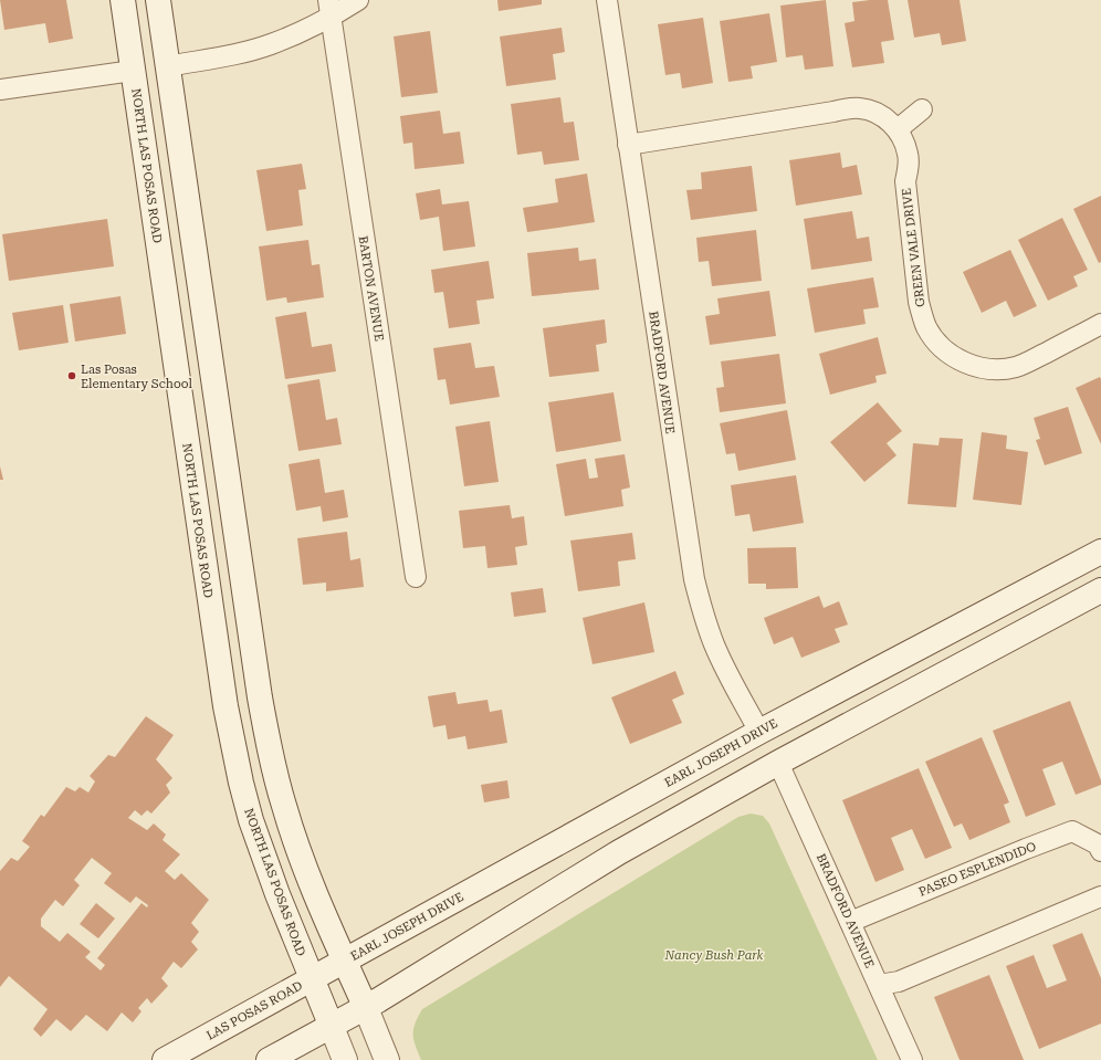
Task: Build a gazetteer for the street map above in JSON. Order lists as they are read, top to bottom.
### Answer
{
  "streets": {
    "main road": ["NORTH LAS POSAS ROAD", "EARL JOSEPH DRIVE", "LAS POSAS ROAD"],
    "street": [
      "GREEN VALE DRIVE",
      "BARTON AVENUE",
      "BRADFORD AVENUE",
      "PASEO ESPLENDIDO"
    ]
  },
  "crossings": [
    ["NORTH LAS POSAS ROAD", "LAS POSAS ROAD"],
    ["GREEN VALE DRIVE", "BRADFORD AVENUE"],
    ["BRADFORD AVENUE", "EARL JOSEPH DRIVE"],
    ["BRADFORD AVENUE", "PASEO ESPLENDIDO"],
    ["EARL JOSEPH DRIVE", "LAS POSAS ROAD"]
  ],
  "parks": ["Nancy Bush Park"],
  "places": ["Las Posas Elementary School"]
}
